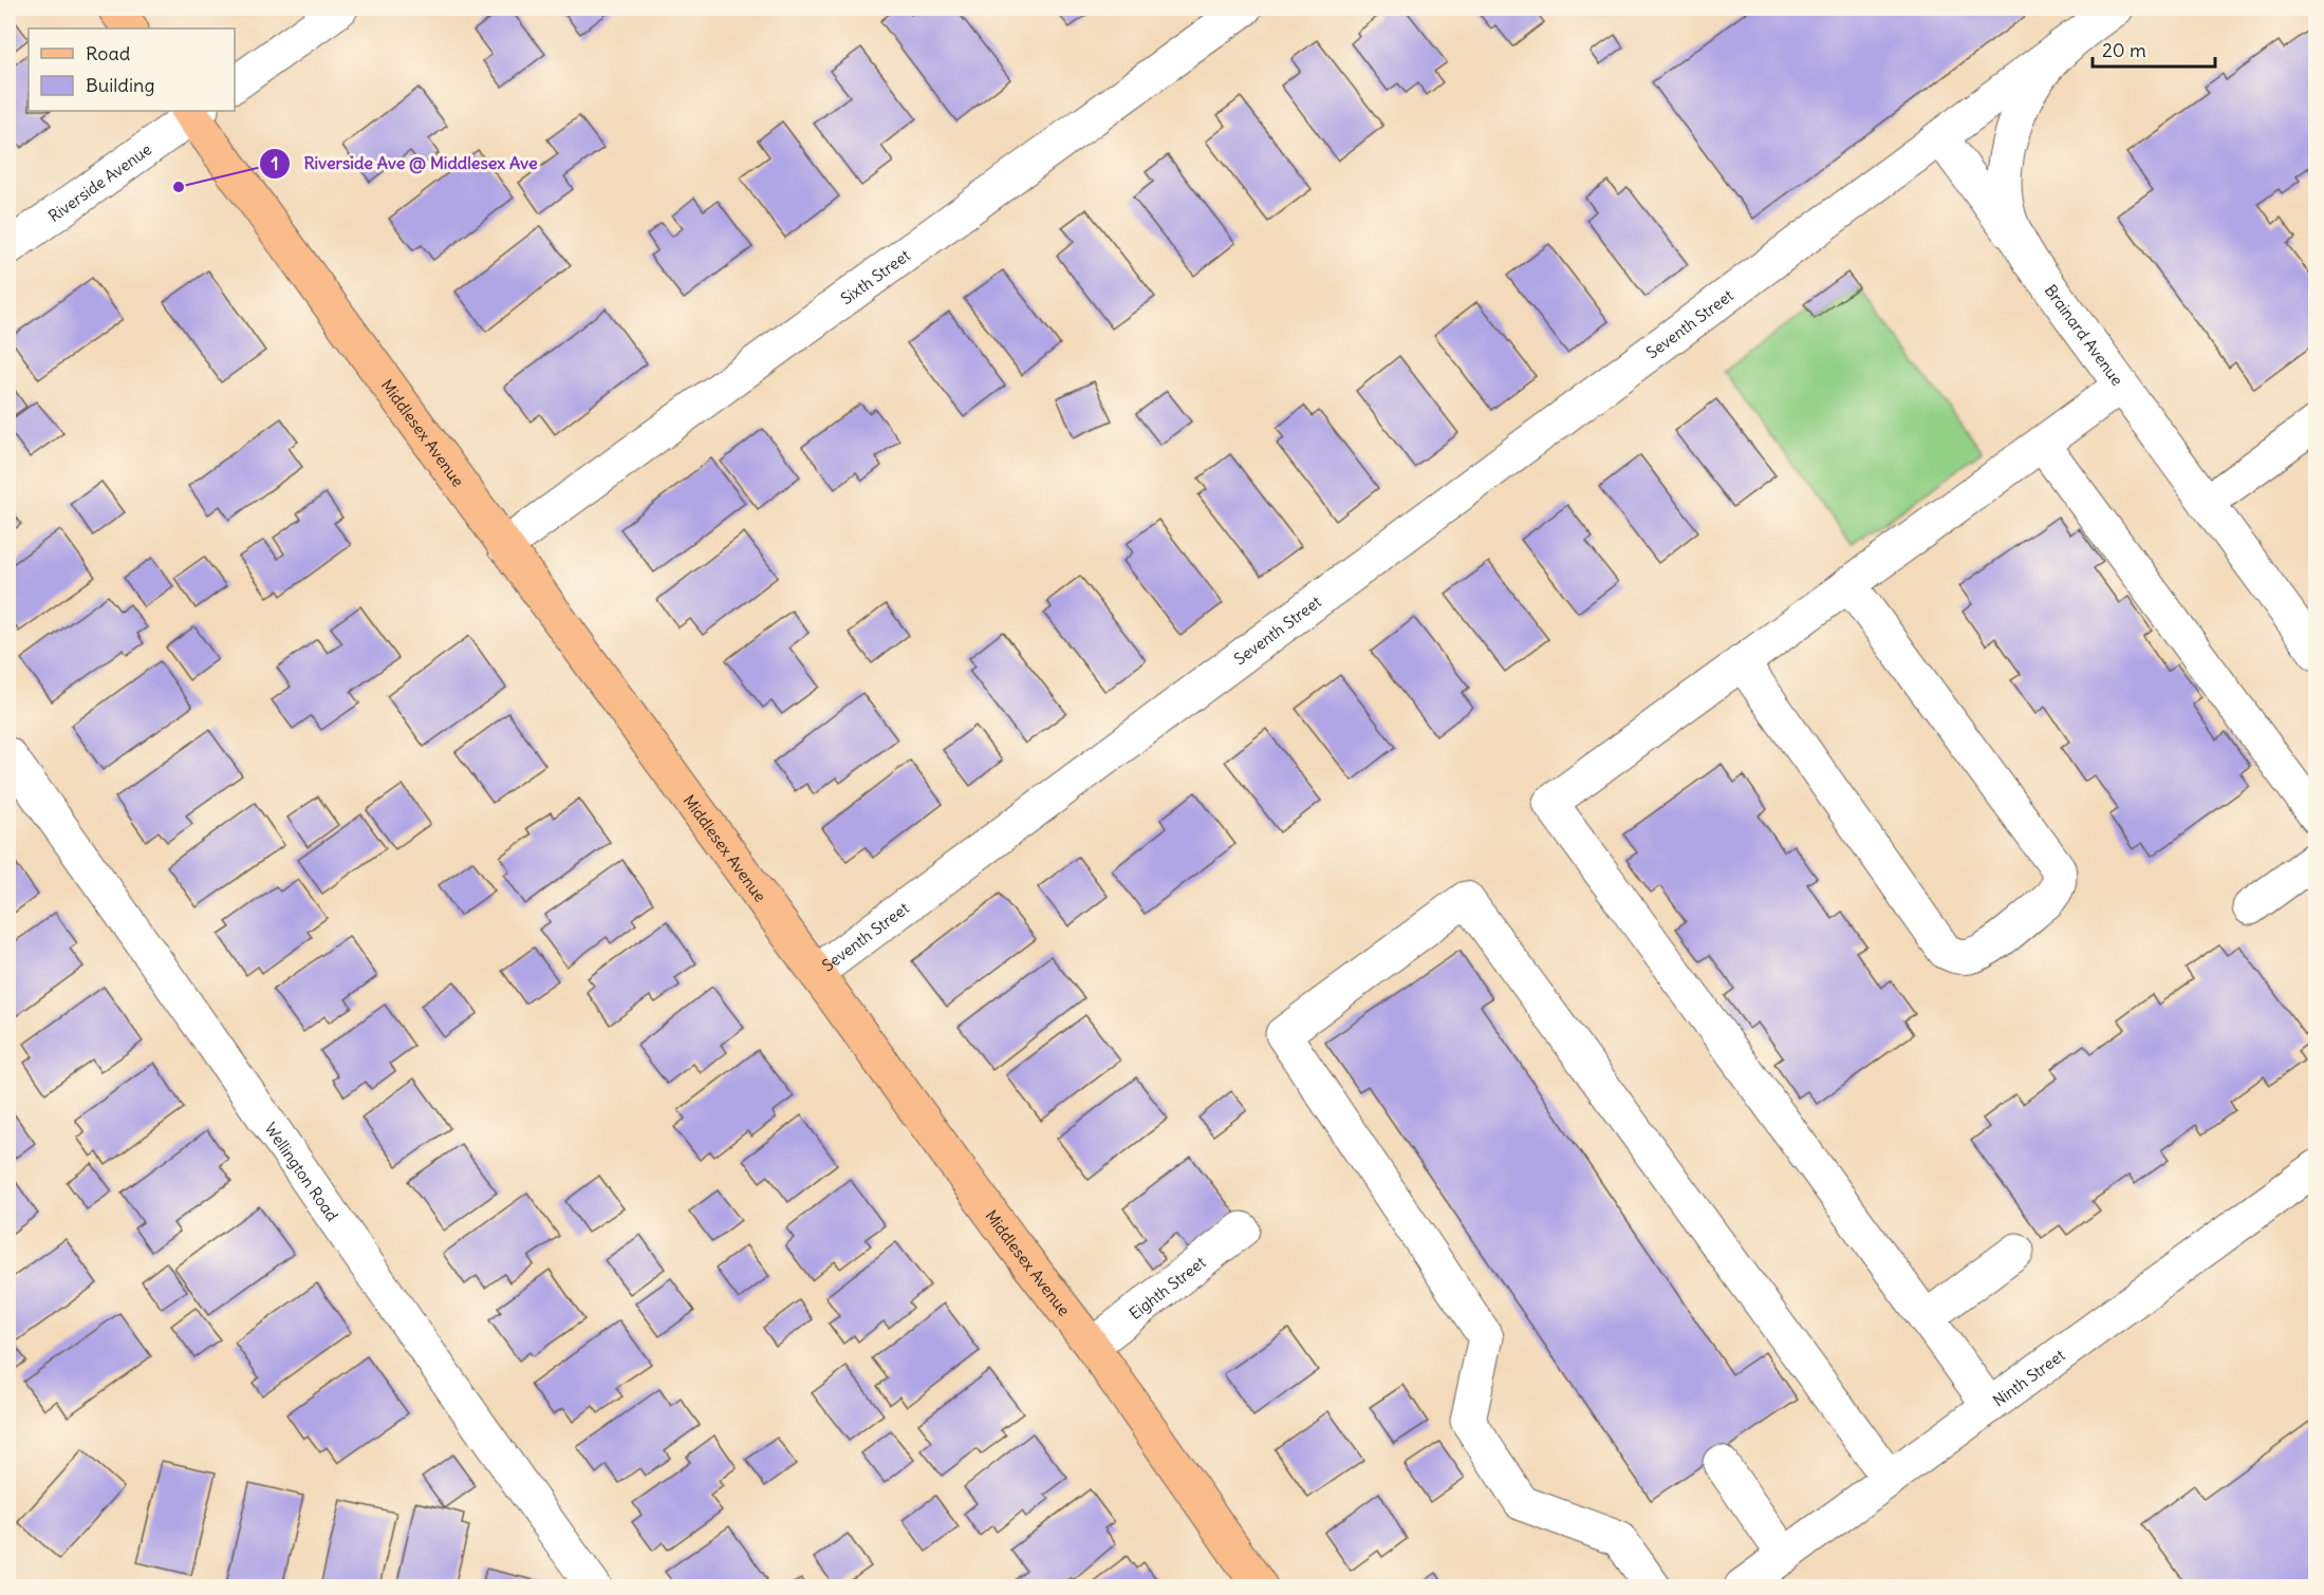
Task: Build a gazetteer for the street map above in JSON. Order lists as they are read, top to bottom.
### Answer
{
  "streets": {
    "main road": ["Middlesex Avenue"],
    "street": [
      "Riverside Avenue",
      "Sixth Street",
      "Seventh Street",
      "Brainard Avenue",
      "Wellington Road",
      "Eighth Street",
      "Ninth Street"
    ]
  },
  "crossings": [
    ["Riverside Avenue", "Middlesex Avenue"],
    ["Sixth Street", "Middlesex Avenue"],
    ["Seventh Street", "Brainard Avenue"],
    ["Seventh Street", "Middlesex Avenue"],
    ["Middlesex Avenue", "Eighth Street"]
  ],
  "places": ["Riverside Ave @ Middlesex Ave"],
  "legend": ["Road", "Building"],
  "scale_bar": "20 m"
}
